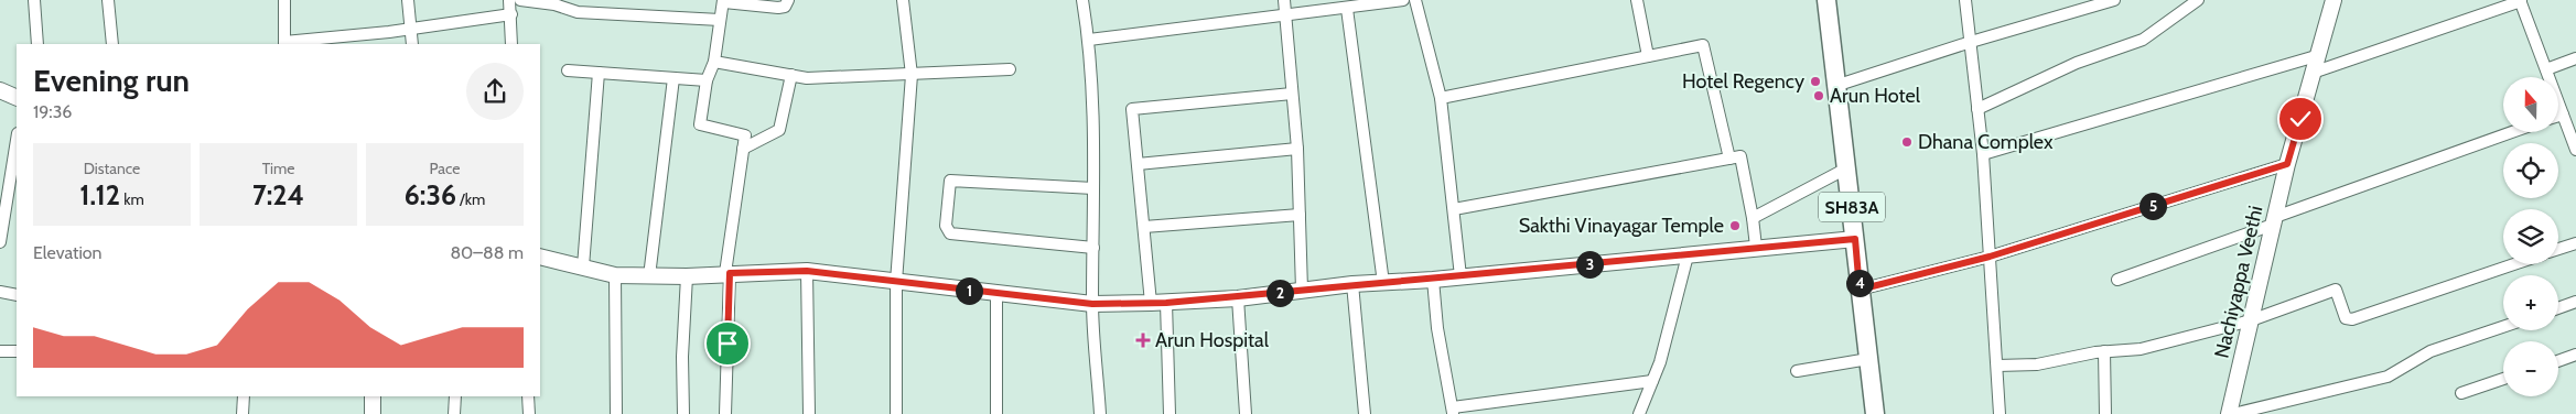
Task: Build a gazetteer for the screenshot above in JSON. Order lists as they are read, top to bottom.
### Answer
{
  "streets": {
    "main road": ["SH83A"],
    "street": ["Nachiyappa Veethi"]
  },
  "places": {
    "other": [
      "Hotel Regency",
      "Arun Hotel",
      "Dhana Complex",
      "Sakthi Vinayagar Temple"
    ],
    "health": ["Arun Hospital"]
  },
  "north": "top",
  "page": {
    "heading": ["Evening run", "19:36"],
    "map_buttons": ["+", "−"],
    "stats": [
      ["Distance", "1.12 km"],
      ["Time", "7:24"],
      ["Pace", "6:36 /km"]
    ],
    "pins": [
      "5",
      "3",
      "4",
      "1",
      "2"
    ],
    "chart": ["Elevation", "80–88 m"]
  }
}
